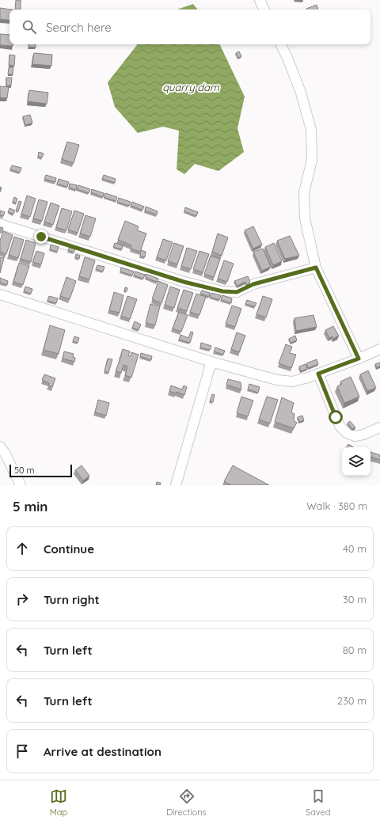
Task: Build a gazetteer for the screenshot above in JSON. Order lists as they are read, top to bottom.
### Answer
{
  "water": ["quarry dam"],
  "scale_bar": "50 m",
  "page": {
    "search": "Search here",
    "scale": "50 m",
    "heading": ["5 min", "Walk · 380 m"],
    "list": [
      ["Continue", "40 m"],
      ["Turn right", "30 m"],
      ["Turn left", "80 m"],
      ["Turn left", "230 m"],
      "Arrive at destination"
    ],
    "nav": ["Map", "Directions", "Saved"]
  }
}
